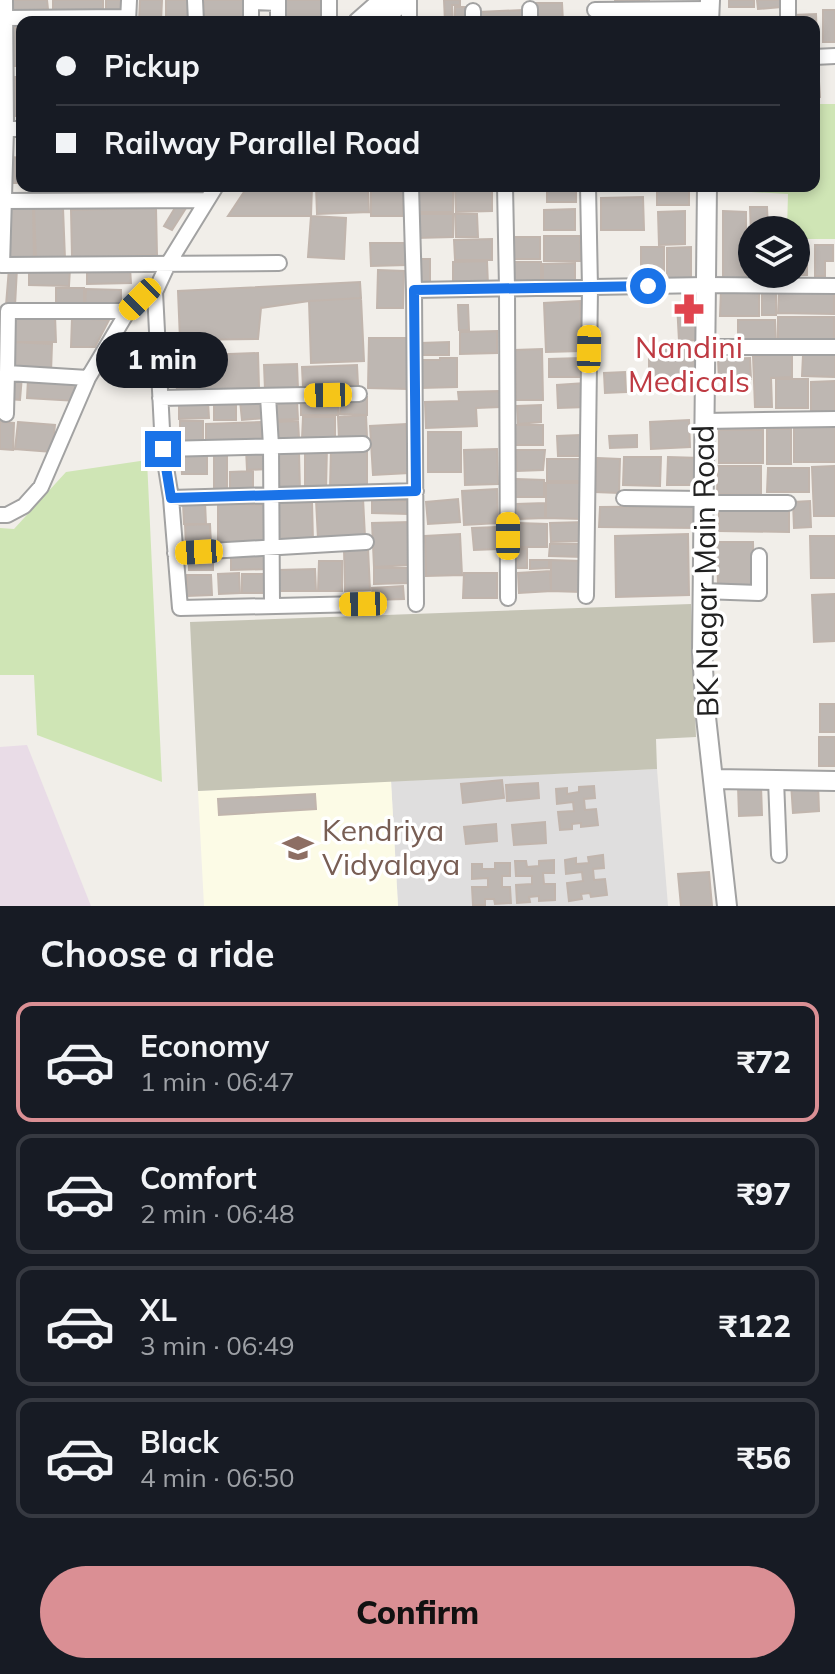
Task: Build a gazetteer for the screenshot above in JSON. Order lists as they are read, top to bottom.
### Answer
{
  "streets": {
    "street": ["BK Nagar Main Road"]
  },
  "places": {
    "pharmacy": ["Nandini Medicals"],
    "school or university": ["Kendriya Vidyalaya"]
  },
  "page": {
    "banner": ["Pickup", "Railway Parallel Road"],
    "bubble": "1 min",
    "heading": "Choose a ride",
    "list": [
      {
        "name": "Economy",
        "note": "1 min · 06:47",
        "value": "₹72"
      },
      {
        "name": "Comfort",
        "note": "2 min · 06:48",
        "value": "₹97"
      },
      {
        "name": "XL",
        "note": "3 min · 06:49",
        "value": "₹122"
      },
      {
        "name": "Black",
        "note": "4 min · 06:50",
        "value": "₹56"
      }
    ],
    "buttons": "Confirm"
  }
}
